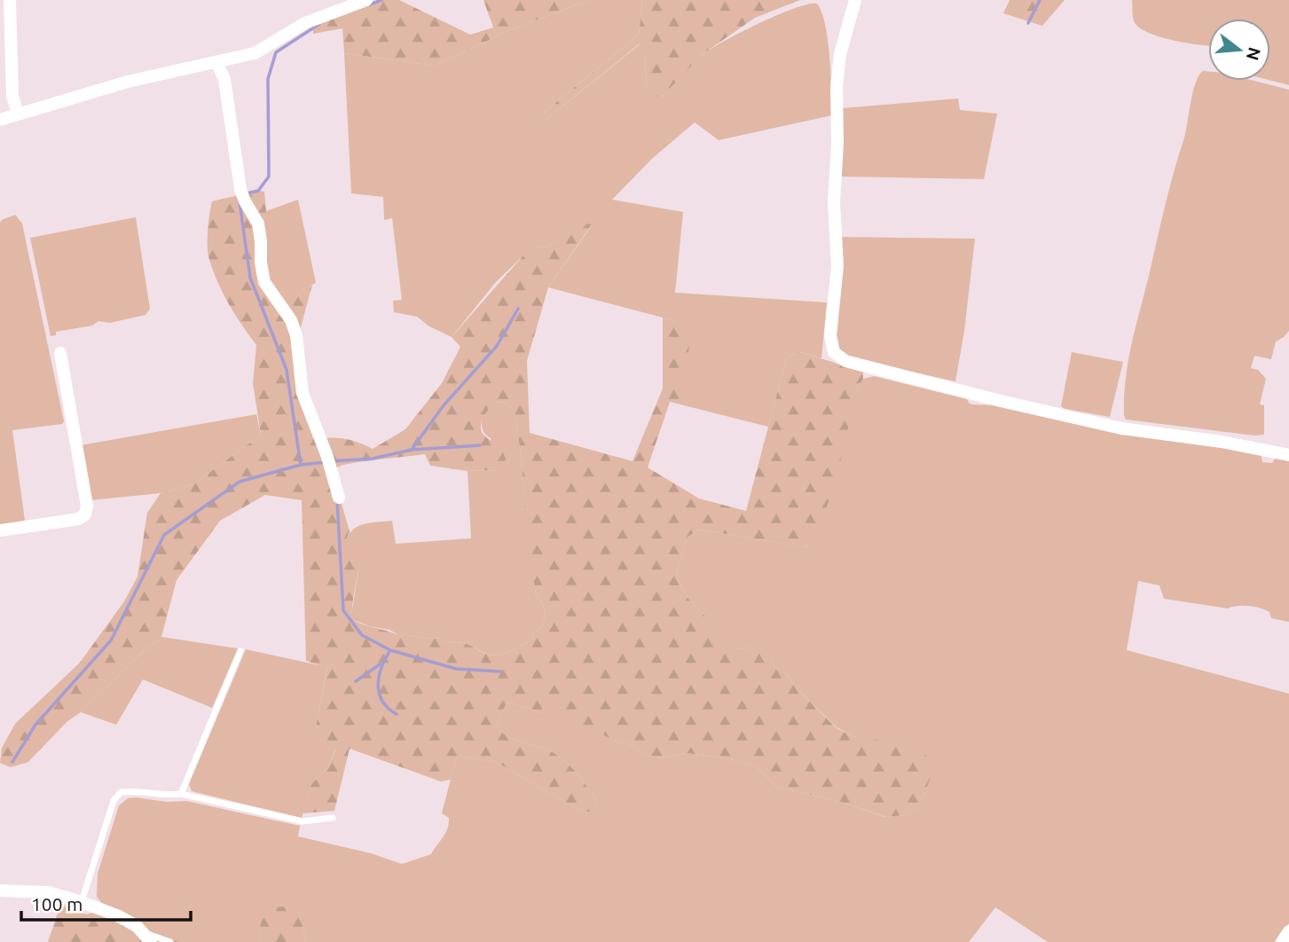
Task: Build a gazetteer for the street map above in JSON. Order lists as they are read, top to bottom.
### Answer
{
  "scale_bar": "100 m",
  "north": "right"
}
